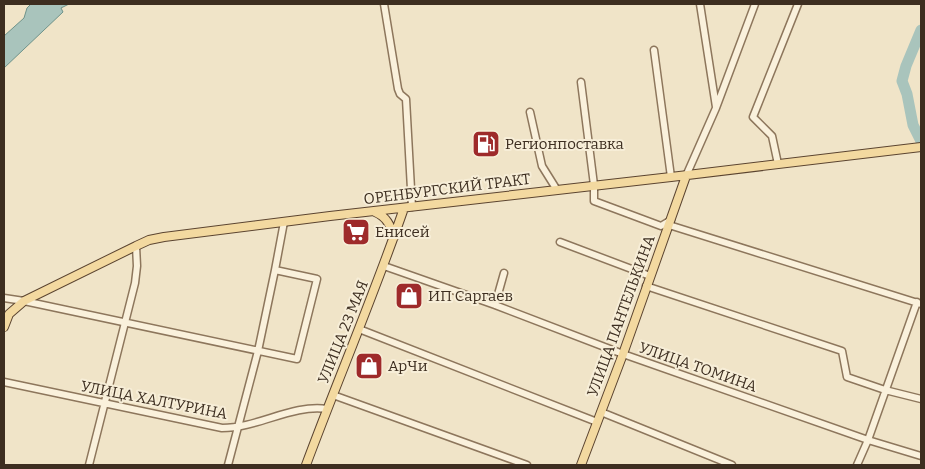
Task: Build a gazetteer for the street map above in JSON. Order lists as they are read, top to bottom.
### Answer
{
  "streets": {
    "main road": ["ОРЕНБУРГСКИЙ ТРАКТ", "УЛИЦА ПАНТЕЛЬКИНА", "УЛИЦА 23 МАЯ"],
    "street": ["УЛИЦА ТОМИНА", "УЛИЦА ХАЛТУРИНА"]
  },
  "crossings": [
    ["ОРЕНБУРГСКИЙ ТРАКТ", "УЛИЦА ПАНТЕЛЬКИНА"],
    ["ОРЕНБУРГСКИЙ ТРАКТ", "УЛИЦА 23 МАЯ"],
    ["УЛИЦА ПАНТЕЛЬКИНА", "УЛИЦА ТОМИНА"],
    ["УЛИЦА 23 МАЯ", "УЛИЦА ТОМИНА"],
    ["УЛИЦА 23 МАЯ", "УЛИЦА ХАЛТУРИНА"]
  ],
  "places": {
    "fuel station": ["Регионпоставка"],
    "supermarket": ["Енисей"],
    "shop": ["ИП Саргаев", "АрЧи"]
  }
}
